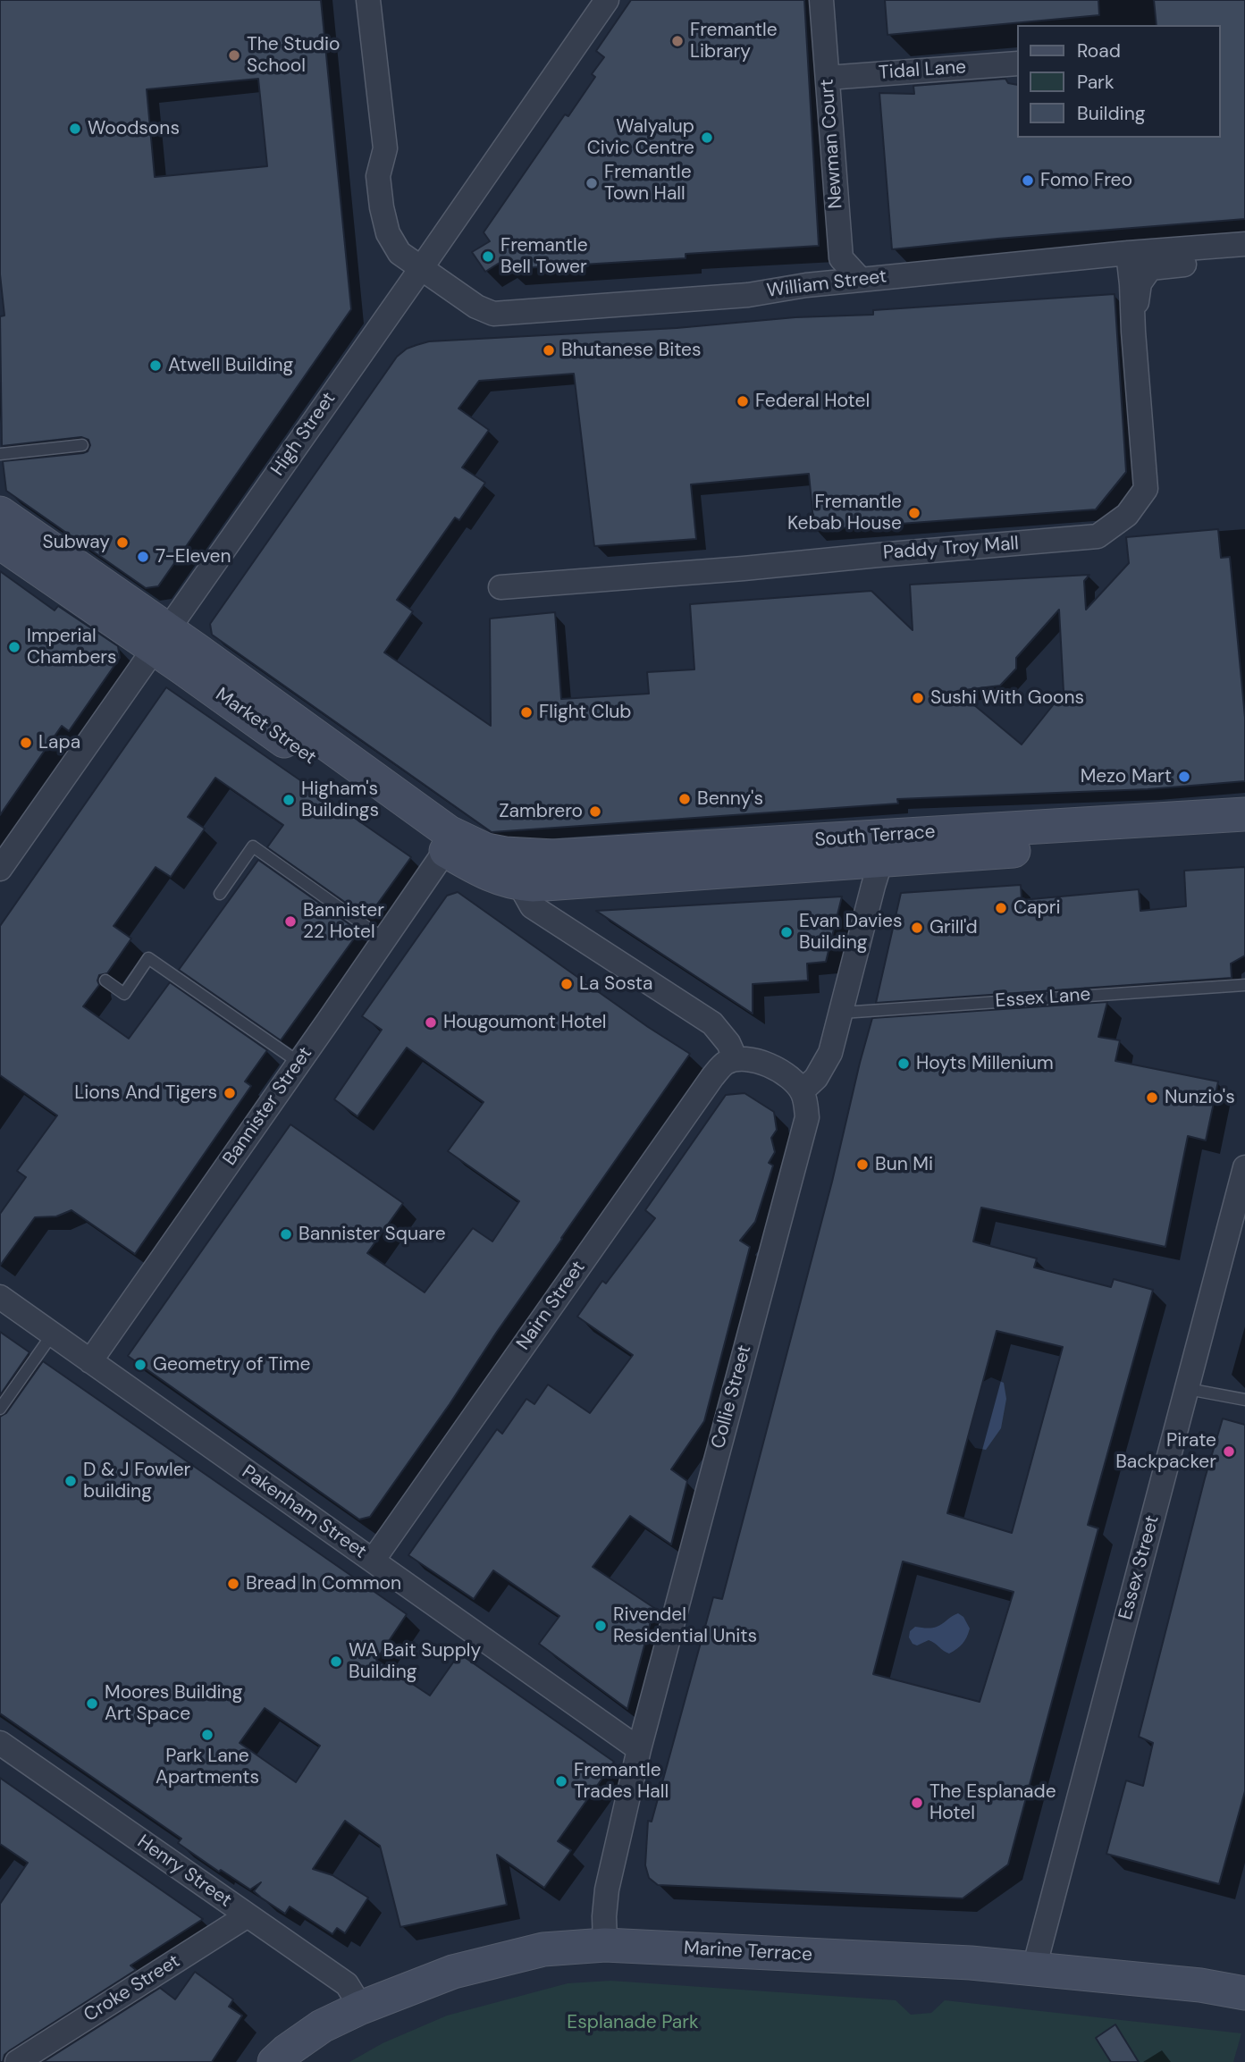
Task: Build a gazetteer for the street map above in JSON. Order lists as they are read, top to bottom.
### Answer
{
  "streets": {
    "street": [
      "Tidal Lane",
      "Newman Court",
      "William Street",
      "High Street",
      "Paddy Troy Mall",
      "Market Street",
      "South Terrace",
      "Bannister Street",
      "Nairn Street",
      "Collie Street",
      "Pakenham Street",
      "Essex Street",
      "Henry Street",
      "Marine Terrace",
      "Croke Street"
    ],
    "lane": ["Essex Lane"]
  },
  "crossings": [
    ["Tidal Lane", "Newman Court"],
    ["Newman Court", "William Street"],
    ["William Street", "High Street"],
    ["William Street", "Paddy Troy Mall"],
    ["High Street", "Market Street"],
    ["Market Street", "South Terrace"],
    ["Market Street", "Bannister Street"],
    ["Bannister Street", "Pakenham Street"],
    ["Nairn Street", "Pakenham Street"],
    ["Collie Street", "Pakenham Street"],
    ["Collie Street", "Marine Terrace"],
    ["Essex Street", "Marine Terrace"],
    ["Henry Street", "Marine Terrace"],
    ["Henry Street", "Croke Street"]
  ],
  "parks": ["Esplanade Park"],
  "places": [
    "Fremantle Library",
    "The Studio School",
    "Woodsons",
    "Walyalup Civic Centre",
    "Fomo Freo",
    "Fremantle Town Hall",
    "Fremantle Bell Tower",
    "Bhutanese Bites",
    "Atwell Building",
    "Federal Hotel",
    "Fremantle Kebab House",
    "Subway",
    "7-Eleven",
    "Imperial Chambers",
    "Sushi With Goons",
    "Flight Club",
    "Lapa",
    "Mezo Mart",
    "Benny's",
    "Higham's Buildings",
    "Zambrero",
    "Capri",
    "Bannister 22 Hotel",
    "Grill'd",
    "Evan Davies Building",
    "La Sosta",
    "Hougoumont Hotel",
    "Hoyts Millenium",
    "Lions And Tigers",
    "Nunzio's",
    "Bun Mi",
    "Bannister Square",
    "Geometry of Time",
    "Pirate Backpacker",
    "D & J Fowler building",
    "Bread In Common",
    "Rivendel Residential Units",
    "WA Bait Supply Building",
    "Moores Building Art Space",
    "Park Lane Apartments",
    "Fremantle Trades Hall",
    "The Esplanade Hotel"
  ],
  "legend": ["Road", "Park", "Building"]
}
